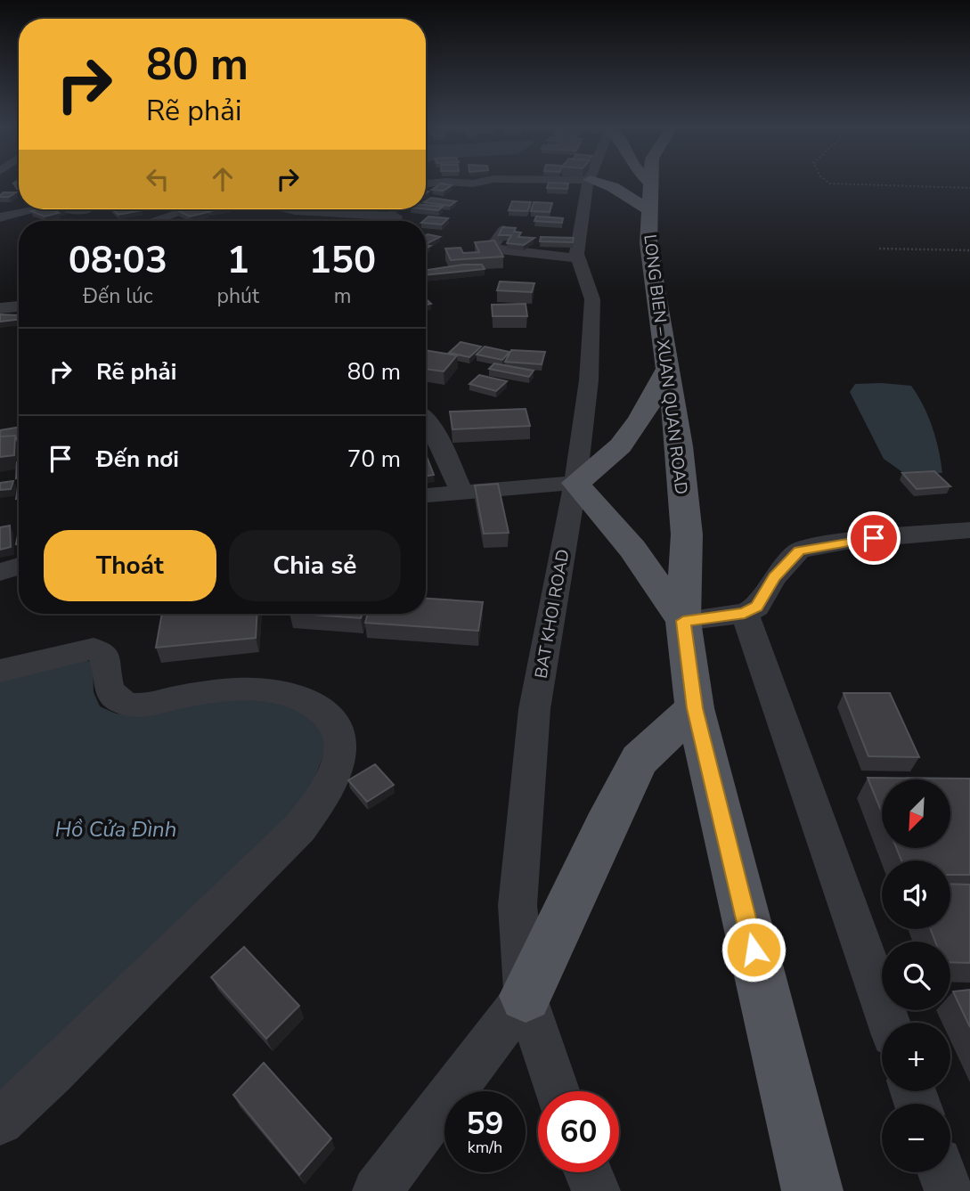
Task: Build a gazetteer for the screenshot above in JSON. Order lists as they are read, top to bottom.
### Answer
{
  "streets": {
    "main road": ["LONG BIEN – XUAN QUAN ROAD"],
    "street": ["BAT KHOI ROAD"]
  },
  "water": ["Hồ Cửa Đình"],
  "north": "bottom left",
  "page": {
    "turn": ["80 m", "Rẽ phải"],
    "eta": [
      "08:03",
      "Đến lúc",
      "1",
      "phút",
      "150",
      "m"
    ],
    "list": [
      {
        "name": "Rẽ phải",
        "value": "80 m"
      },
      {
        "name": "Đến nơi",
        "value": "70 m"
      }
    ],
    "buttons": ["Thoát", "Chia sẻ"],
    "map_buttons": ["+", "−"],
    "speed": "59 km/h",
    "limit": "60"
  }
}
